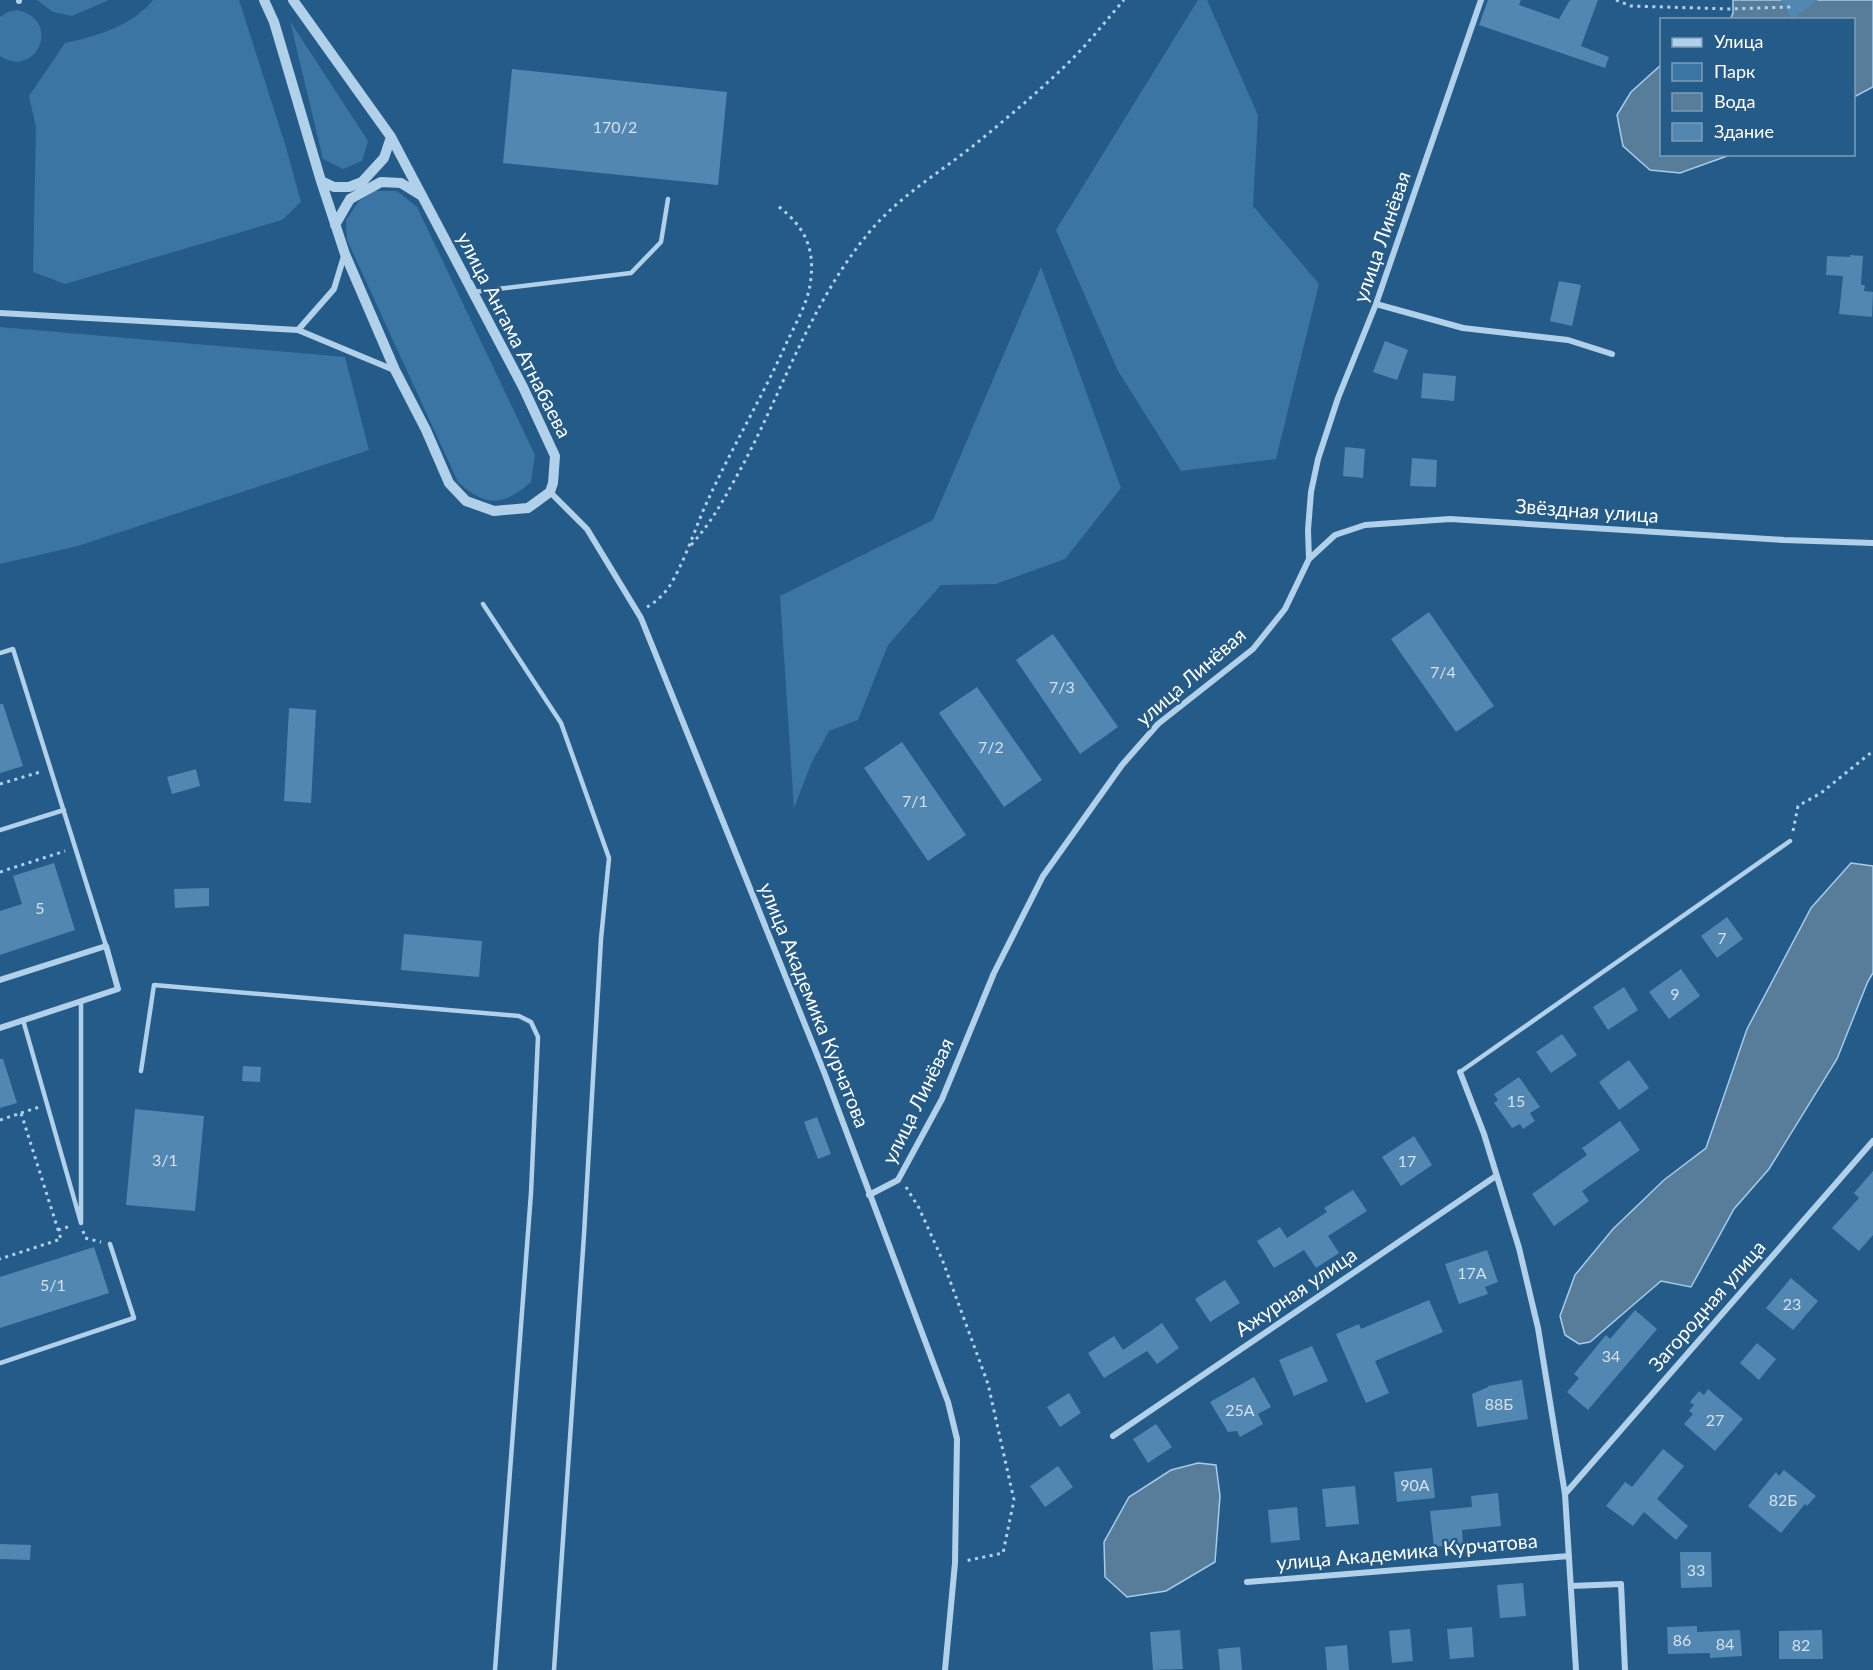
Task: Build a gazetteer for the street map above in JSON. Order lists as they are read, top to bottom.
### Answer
{
  "streets": {
    "street": [
      "улица Линёвая",
      "улица Ангама Атнабаева",
      "Звёздная улица",
      "улица Академика Курчатова",
      "Ажурная улица",
      "Загородная улица"
    ]
  },
  "crossings": [
    ["улица Линёвая", "Звёздная улица"],
    ["улица Линёвая", "улица Академика Курчатова"],
    ["улица Ангама Атнабаева", "улица Академика Курчатова"]
  ],
  "house_numbers": [
    "170/2",
    "7/4",
    "7/3",
    "7/2",
    "7/1",
    "5",
    "7",
    "9",
    "15",
    "3/1",
    "17",
    "17А",
    "5/1",
    "23",
    "34",
    "88Б",
    "25А",
    "27",
    "90А",
    "82Б",
    "33",
    "86",
    "84",
    "82"
  ],
  "legend": [
    "Улица",
    "Парк",
    "Вода",
    "Здание"
  ]
}
